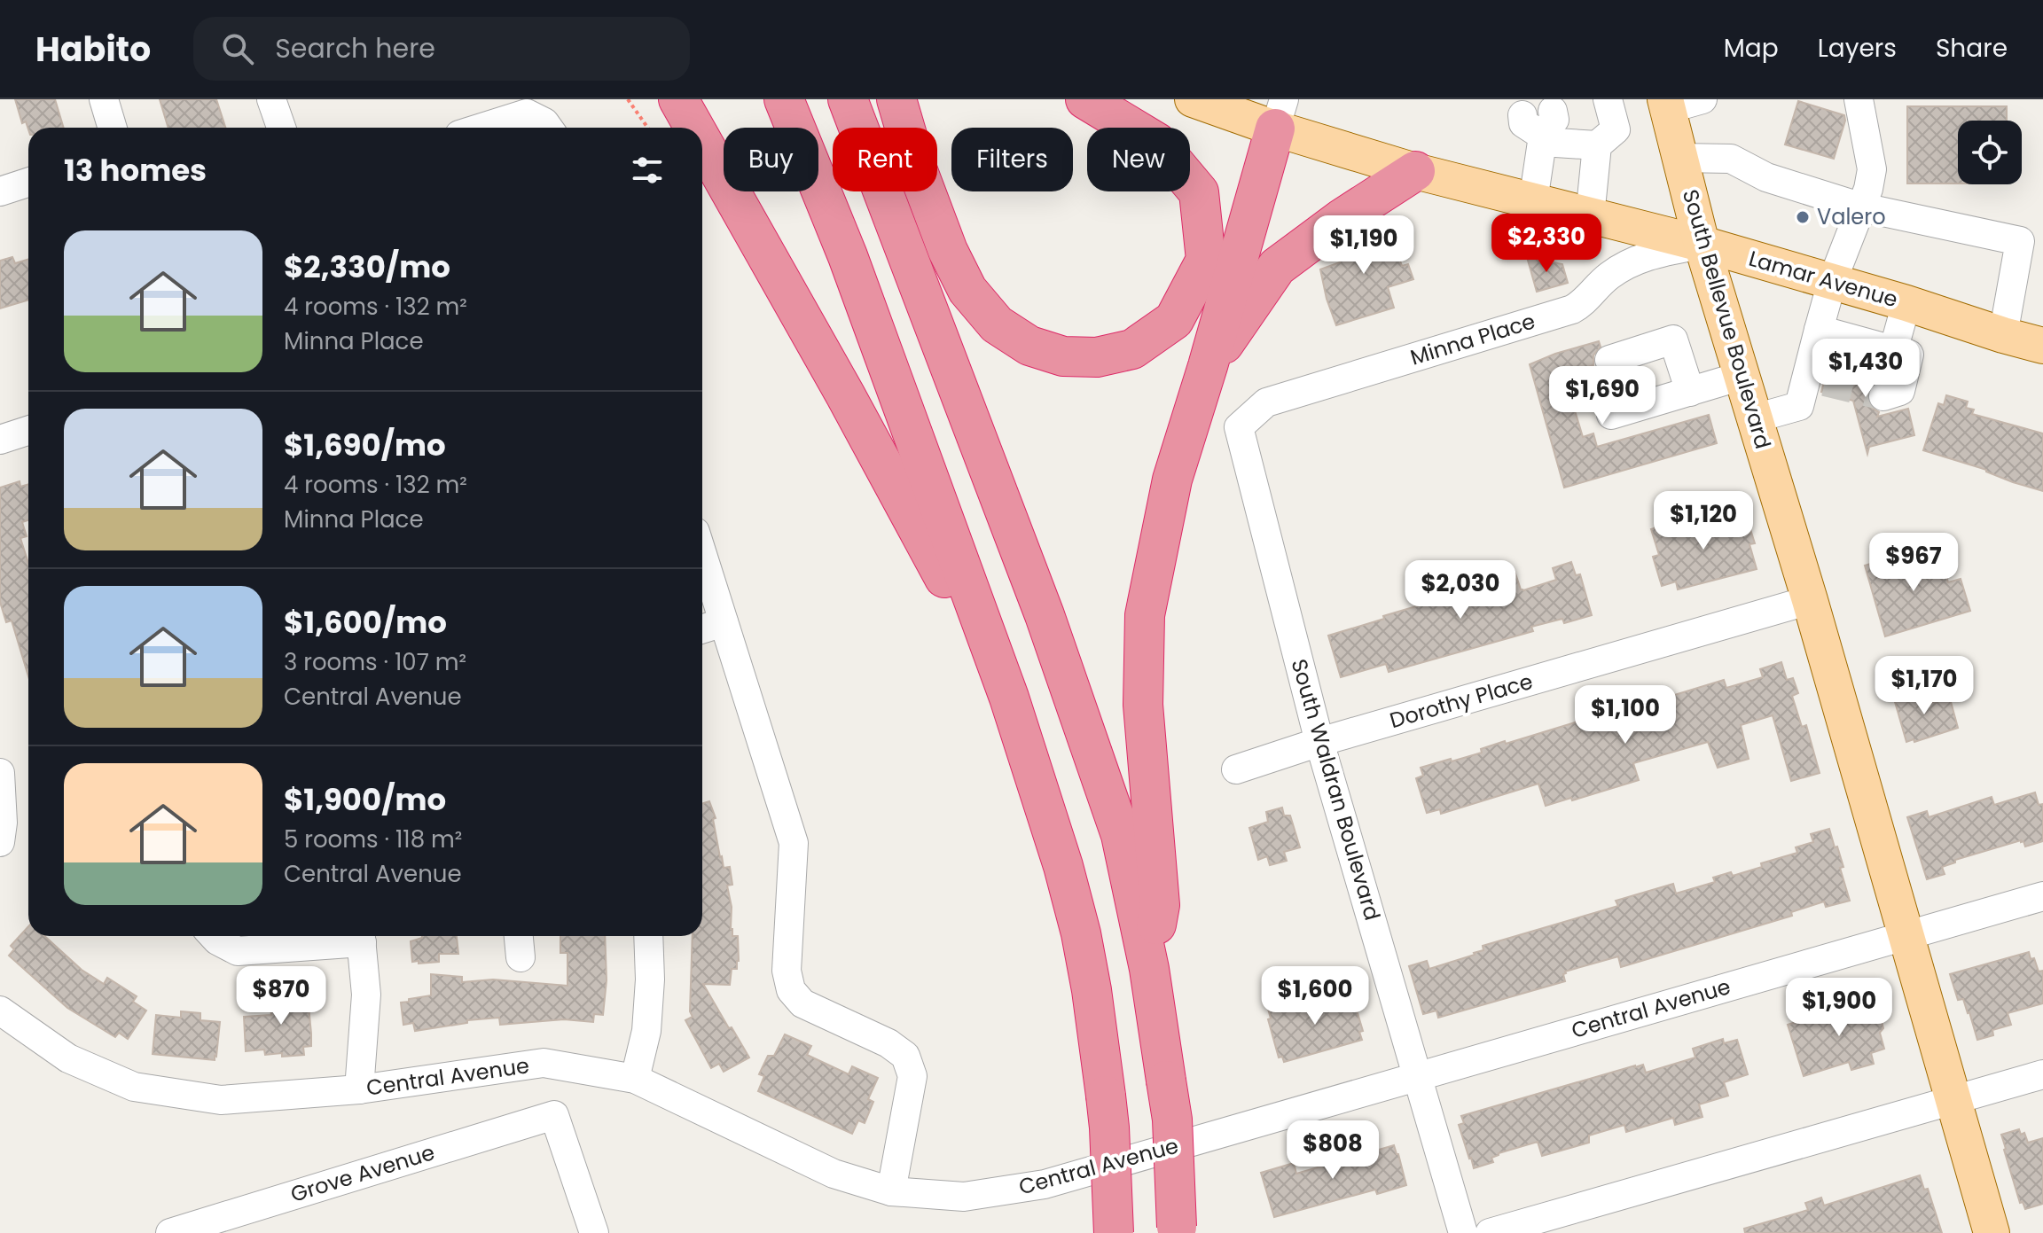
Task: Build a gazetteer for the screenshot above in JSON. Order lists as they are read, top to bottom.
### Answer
{
  "streets": {
    "main road": ["Lamar Avenue", "South Bellevue Boulevard"],
    "street": [
      "Minna Place",
      "Dorothy Place",
      "South Waldran Boulevard",
      "Central Avenue",
      "Grove Avenue"
    ]
  },
  "crossings": [
    ["Lamar Avenue", "South Bellevue Boulevard"],
    ["Lamar Avenue", "Minna Place"],
    ["South Bellevue Boulevard", "Minna Place"],
    ["South Bellevue Boulevard", "Dorothy Place"],
    ["South Bellevue Boulevard", "Central Avenue"],
    ["Minna Place", "South Waldran Boulevard"],
    ["Dorothy Place", "South Waldran Boulevard"],
    ["South Waldran Boulevard", "Central Avenue"]
  ],
  "places": ["Valero"],
  "page": {
    "header": "Habito",
    "search": "Search here",
    "nav": ["Map", "Layers", "Share"],
    "chip": [
      "Buy",
      "Rent",
      "Filters",
      "New"
    ],
    "heading": "13 homes",
    "list": [
      {
        "name": "$2,330/mo",
        "note": "4 rooms · 132 m² · Minna Place"
      },
      {
        "name": "$1,690/mo",
        "note": "4 rooms · 132 m² · Minna Place"
      },
      {
        "name": "$1,600/mo",
        "note": "3 rooms · 107 m² · Central Avenue"
      },
      {
        "name": "$1,900/mo",
        "note": "5 rooms · 118 m² · Central Avenue"
      }
    ],
    "price": [
      "$2,330",
      "$1,190",
      "$1,430",
      "$1,690",
      "$1,120",
      "$967",
      "$2,030",
      "$1,170",
      "$1,100",
      "$870",
      "$1,600",
      "$1,900",
      "$808"
    ]
  }
}
